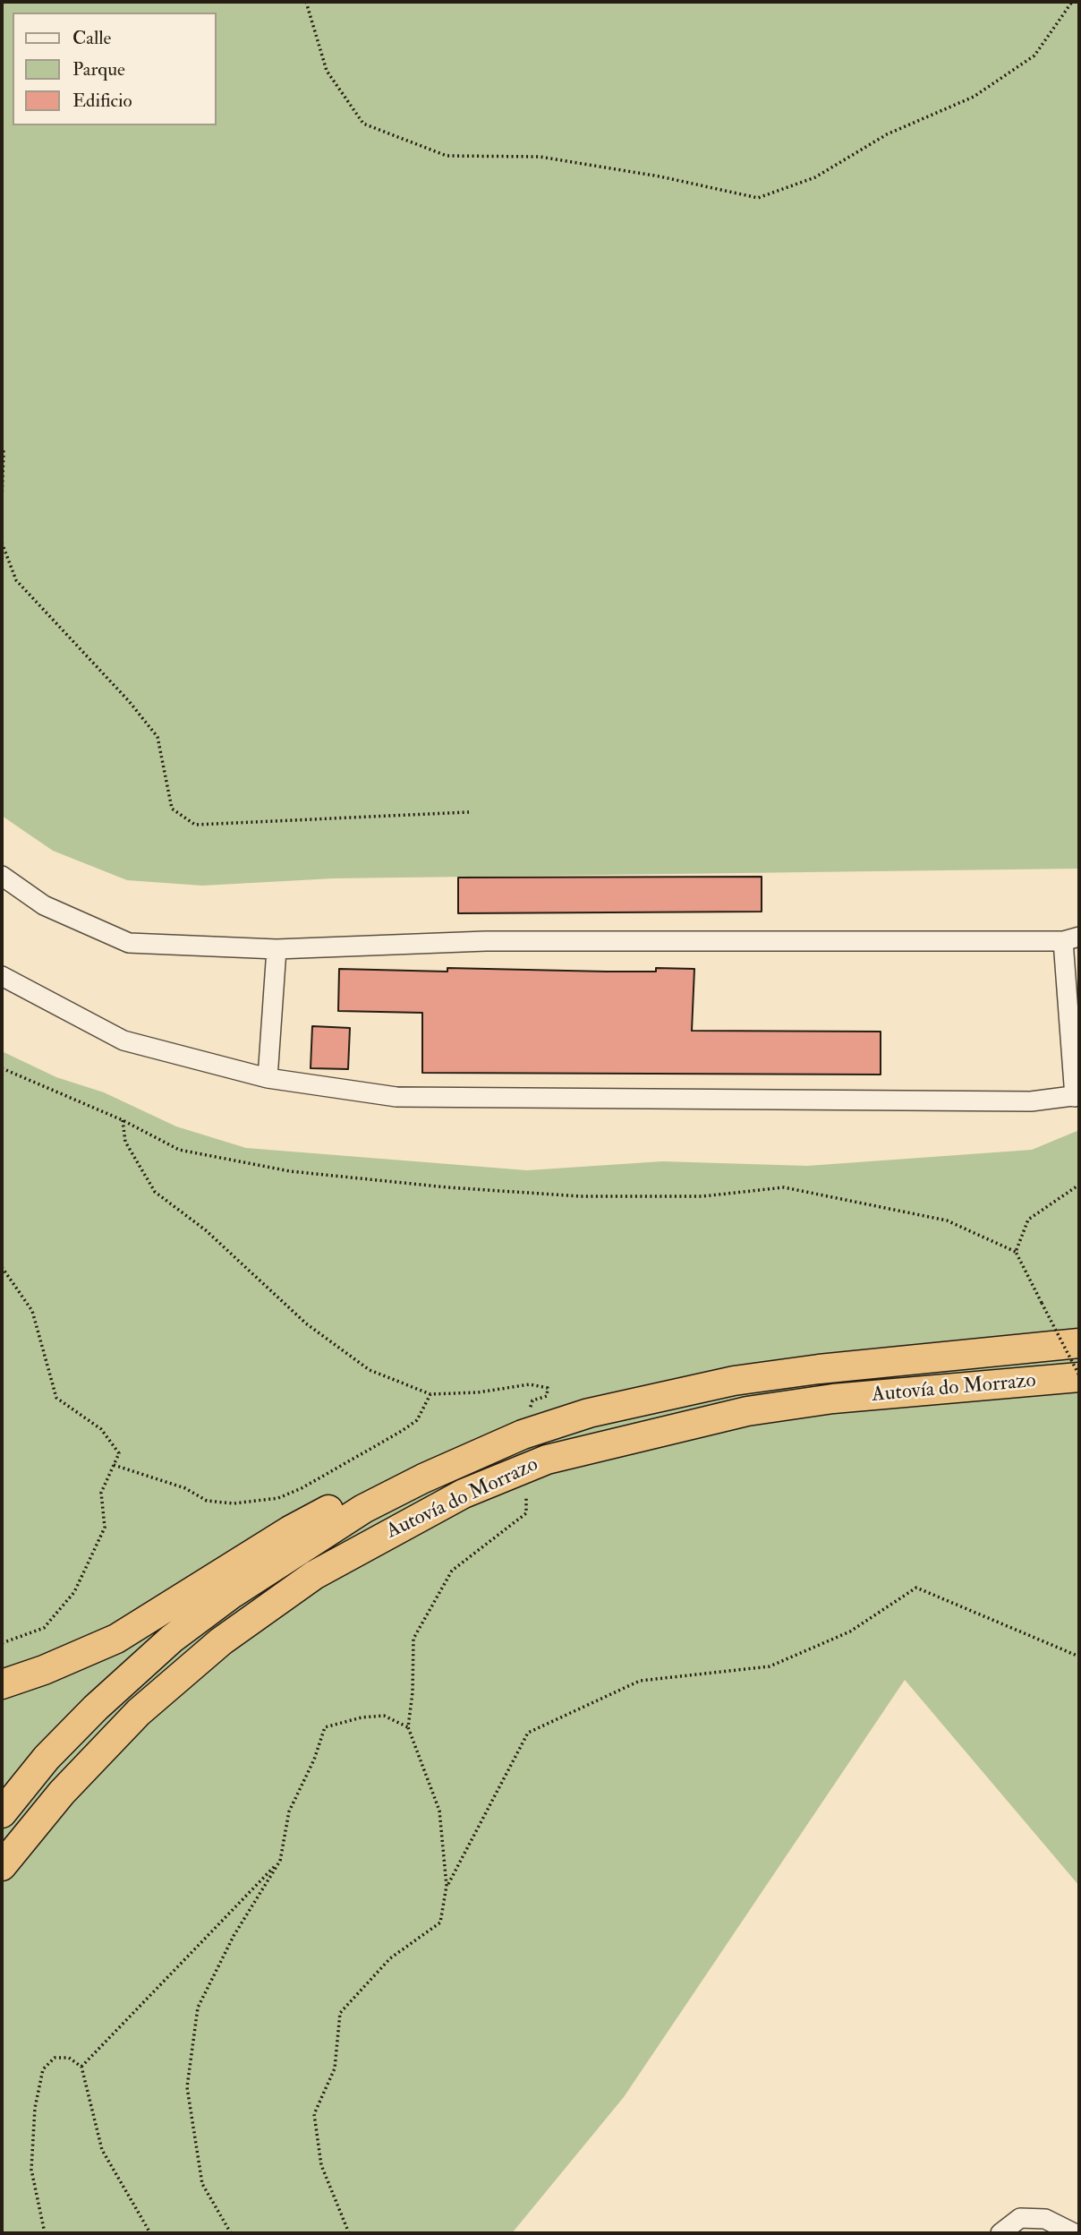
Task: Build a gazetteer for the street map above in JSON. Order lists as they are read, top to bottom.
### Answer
{
  "streets": {
    "highway": ["Autovía do Morrazo"]
  },
  "legend": ["Calle", "Parque", "Edificio"]
}
